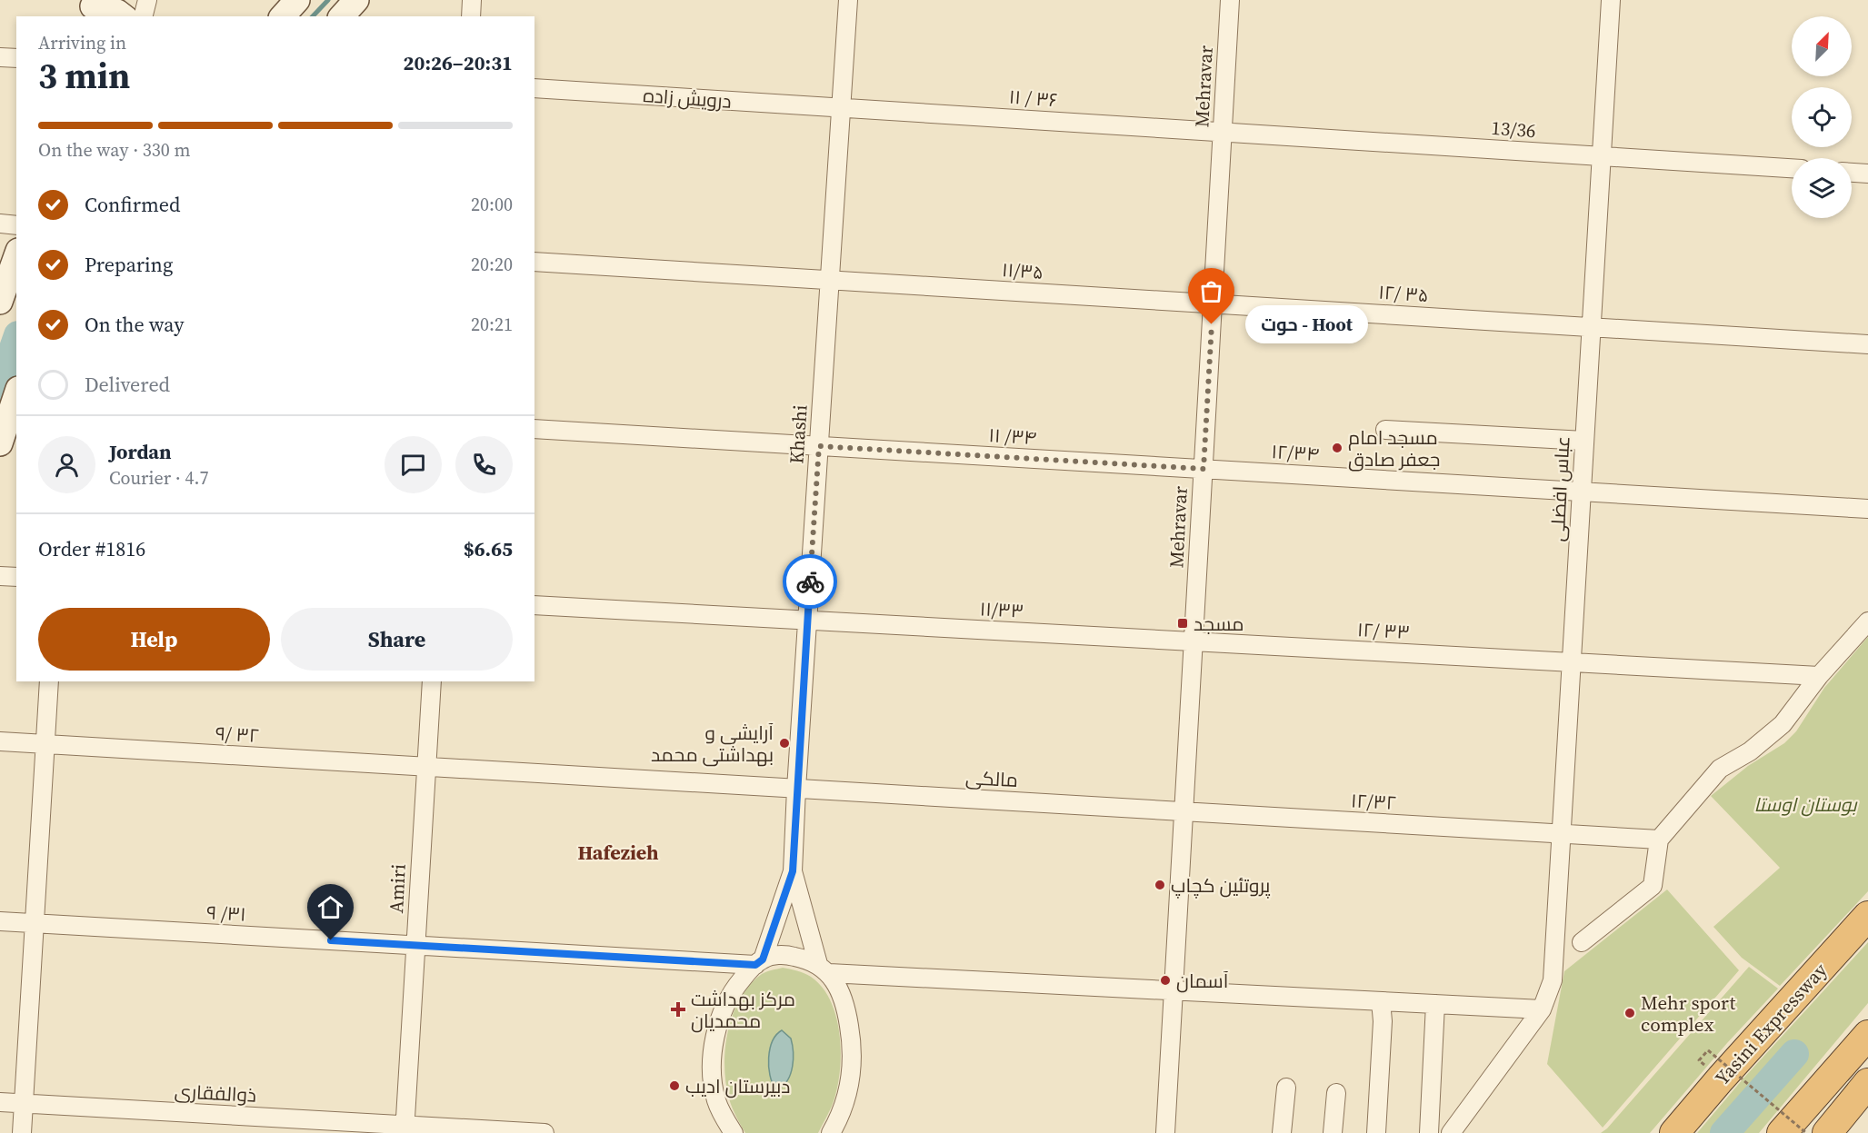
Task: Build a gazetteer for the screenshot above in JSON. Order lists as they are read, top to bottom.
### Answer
{
  "streets": {
    "highway": ["Yasini Expressway"],
    "street": [
      "Mehravar",
      "درویش زاده",
      "۱۱ / ۳۶",
      "13/36",
      "۱۱/۳۵",
      "۱۲/ ۳۵",
      "Khashi",
      "۱۱ /۳۴",
      "۱۲/۳۴",
      "عباس افضلی",
      "۱۱/۳۳",
      "۱۲/ ۳۳",
      "۹/ ۳۲",
      "مالکی",
      "۱۲/۳۲",
      "Amiri",
      "۹ /۳۱",
      "ذوالفقاری"
    ]
  },
  "crossings": [
    ["Mehravar", "۱۱ / ۳۶"],
    ["Mehravar", "13/36"],
    ["Mehravar", "۱۱/۳۵"],
    ["Mehravar", "۱۲/ ۳۵"],
    ["Mehravar", "۱۱ /۳۴"],
    ["Mehravar", "۱۲/۳۴"],
    ["Mehravar", "۱۱/۳۳"],
    ["Mehravar", "۱۲/ ۳۳"],
    ["Mehravar", "مالکی"],
    ["Mehravar", "۱۲/۳۲"],
    ["Mehravar", "۹ /۳۱"],
    ["درویش زاده", "۱۱ / ۳۶"],
    ["درویش زاده", "Khashi"],
    ["۱۱ / ۳۶", "13/36"],
    ["۱۱ / ۳۶", "Khashi"],
    ["13/36", "عباس افضلی"],
    ["۱۱/۳۵", "۱۲/ ۳۵"],
    ["۱۱/۳۵", "Khashi"],
    ["۱۲/ ۳۵", "عباس افضلی"],
    ["Khashi", "۱۱ /۳۴"],
    ["Khashi", "۱۱/۳۳"],
    ["Khashi", "۹/ ۳۲"],
    ["Khashi", "مالکی"],
    ["Khashi", "۹ /۳۱"],
    ["۱۱ /۳۴", "۱۲/۳۴"],
    ["۱۲/۳۴", "عباس افضلی"],
    ["عباس افضلی", "۱۲/ ۳۳"],
    ["عباس افضلی", "۱۲/۳۲"],
    ["عباس افضلی", "۹ /۳۱"],
    ["۱۱/۳۳", "۱۲/ ۳۳"],
    ["۹/ ۳۲", "مالکی"],
    ["۹/ ۳۲", "Amiri"],
    ["مالکی", "۱۲/۳۲"],
    ["Amiri", "۹ /۳۱"],
    ["Amiri", "ذوالفقاری"]
  ],
  "districts": ["Hafezieh"],
  "parks": ["بوستان اوستا"],
  "places": {
    "other": [
      "حوت - Hoot",
      "مسجد امام جعفر صادق",
      "آرایشی و بهداشتی محمد",
      "پروتئین کچاپ",
      "آسمان",
      "Mehr sport complex",
      "دبیرستان ادیب"
    ],
    "transit": ["مسجد"],
    "health": ["مرکز بهداشت محمدیان"]
  },
  "north": "top right",
  "page": {
    "heading": ["3 min", "Arriving in", "20:26–20:31"],
    "panel": [
      "Jordan",
      "Courier · 4.7",
      "Order #1816",
      "$6.65"
    ],
    "bar": "On the way · 330 m",
    "list": [
      ["Confirmed", "20:00"],
      ["Preparing", "20:20"],
      ["On the way", "20:21"],
      "Delivered"
    ],
    "bubble": "حوت - Hoot",
    "buttons": ["Help", "Share"]
  }
}
